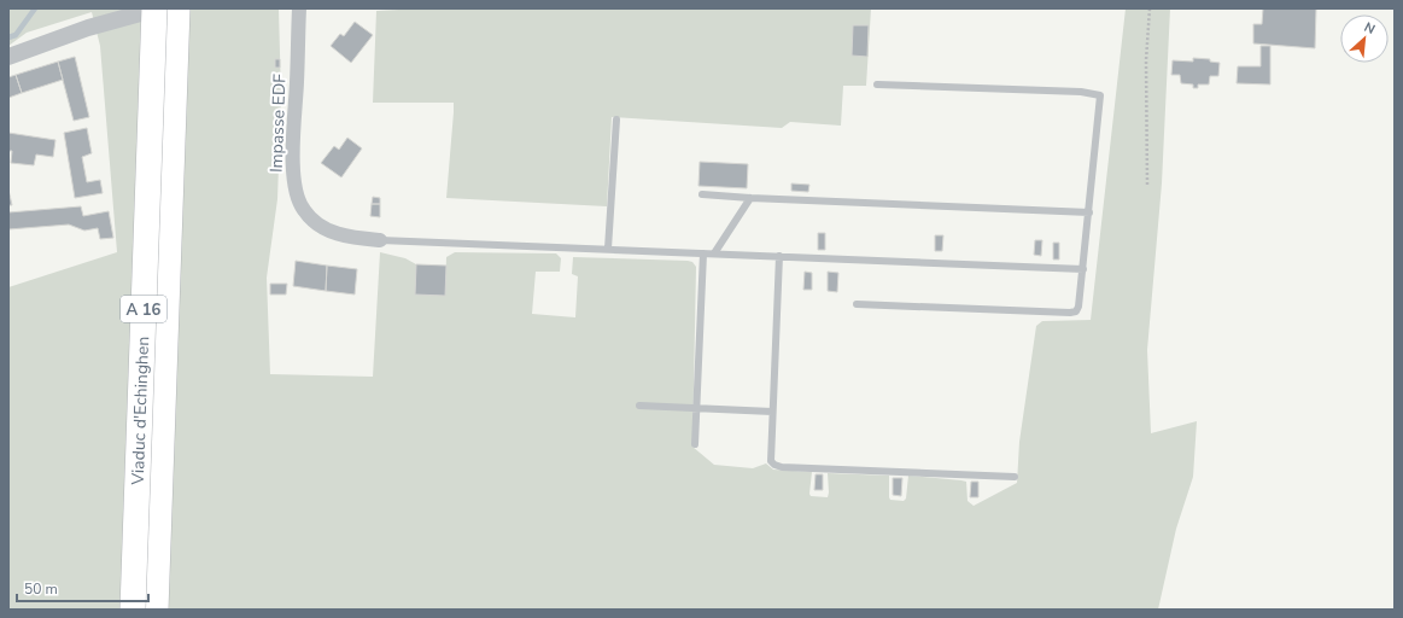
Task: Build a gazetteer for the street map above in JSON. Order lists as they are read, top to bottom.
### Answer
{
  "streets": {
    "highway": ["A 16", "Viaduc d'Echinghen"],
    "street": ["Impasse EDF"]
  },
  "scale_bar": "50 m",
  "north": "top right"
}
